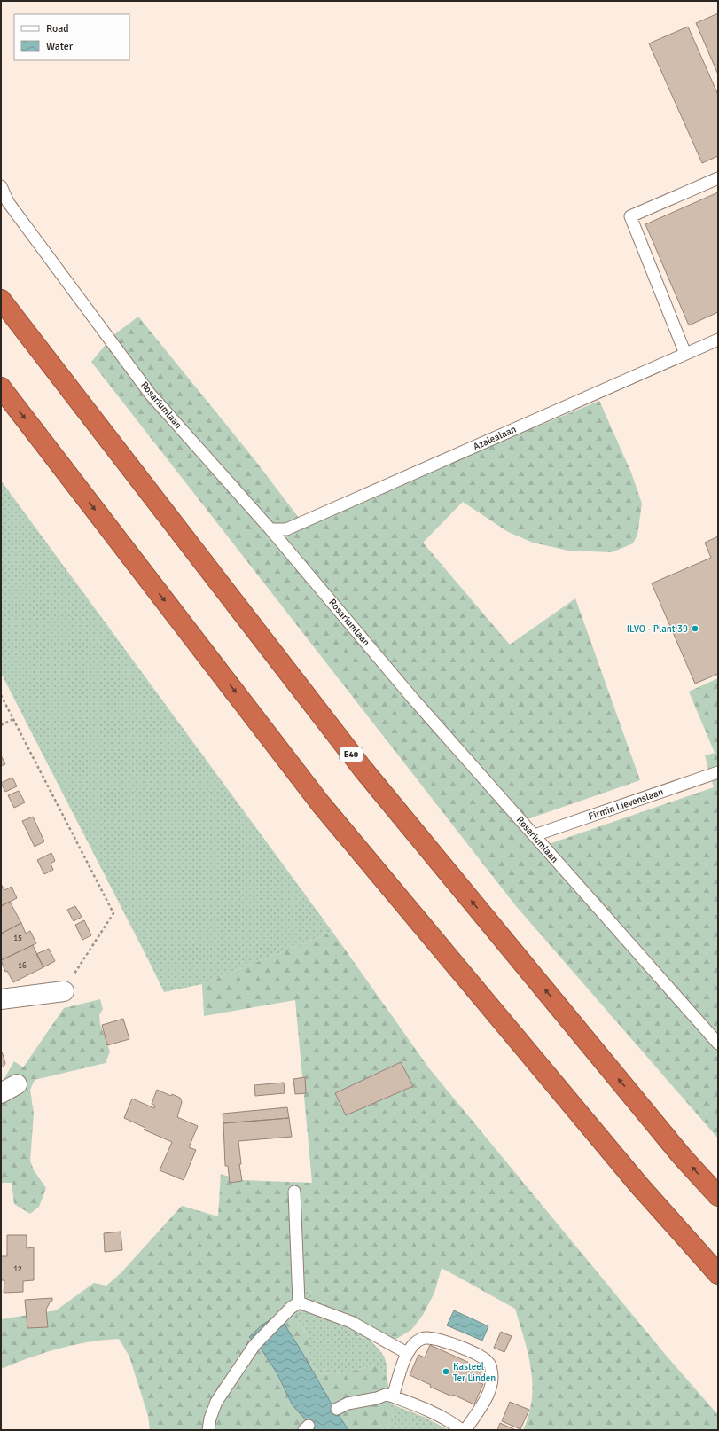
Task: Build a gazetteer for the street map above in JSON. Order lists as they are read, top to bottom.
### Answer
{
  "streets": {
    "highway": ["E40"],
    "lane": ["Rosariumlaan", "Azalealaan", "Firmin Lievenslaan"]
  },
  "crossings": [
    ["Rosariumlaan", "Azalealaan"],
    ["Rosariumlaan", "Firmin Lievenslaan"]
  ],
  "places": ["ILVO - Plant 39", "Kasteel Ter Linden"],
  "house_numbers": ["15", "16", "12"],
  "legend": ["Road", "Water"]
}
